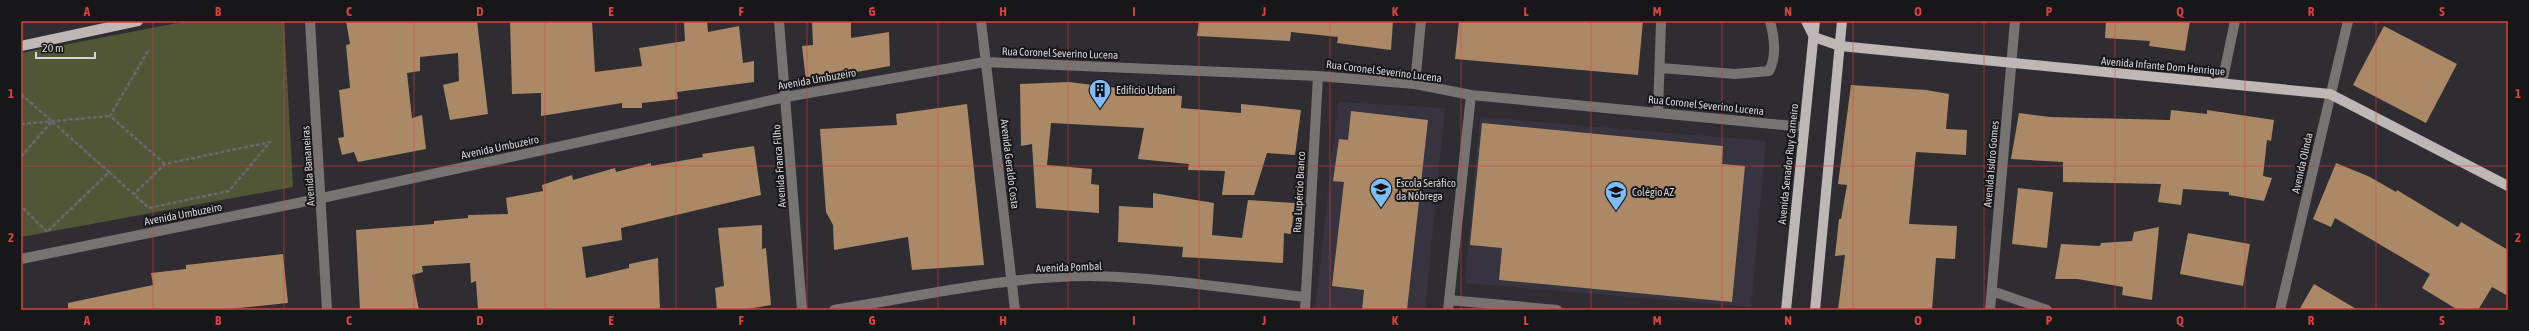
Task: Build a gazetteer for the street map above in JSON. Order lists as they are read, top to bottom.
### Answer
{
  "streets": {
    "main road": ["Avenida Infante Dom Henrique", "Avenida Senador Ruy Carneiro"],
    "street": [
      "Rua Coronel Severino Lucena",
      "Avenida Umbuzeiro",
      "Avenida Olinda",
      "Avenida Geraldo Costa",
      "Avenida Isidro Gomes",
      "Avenida Bananeiras",
      "Avenida Franca Filho",
      "Rua Lupércio Branco",
      "Avenida Pombal"
    ]
  },
  "crossings": [
    ["Rua Coronel Severino Lucena", "Avenida Umbuzeiro"],
    ["Rua Coronel Severino Lucena", "Avenida Geraldo Costa"],
    ["Rua Coronel Severino Lucena", "Avenida Senador Ruy Carneiro"],
    ["Rua Coronel Severino Lucena", "Rua Lupércio Branco"],
    ["Avenida Infante Dom Henrique", "Avenida Olinda"],
    ["Avenida Infante Dom Henrique", "Avenida Senador Ruy Carneiro"],
    ["Avenida Infante Dom Henrique", "Avenida Isidro Gomes"],
    ["Avenida Umbuzeiro", "Avenida Geraldo Costa"],
    ["Avenida Umbuzeiro", "Avenida Bananeiras"],
    ["Avenida Umbuzeiro", "Avenida Franca Filho"],
    ["Avenida Geraldo Costa", "Avenida Pombal"],
    ["Rua Lupércio Branco", "Avenida Pombal"]
  ],
  "places": {
    "building": ["Edifício Urbani"],
    "school or university": ["Escola Seráfico da Nóbrega", "Colégio AZ"]
  },
  "scale_bar": "20 m",
  "grid": {
    "columns": [
      "A",
      "B",
      "C",
      "D",
      "E",
      "F",
      "G",
      "H",
      "I",
      "J",
      "K",
      "L",
      "M",
      "N",
      "O",
      "P",
      "Q",
      "R",
      "S"
    ],
    "rows": ["1", "2"]
  }
}
